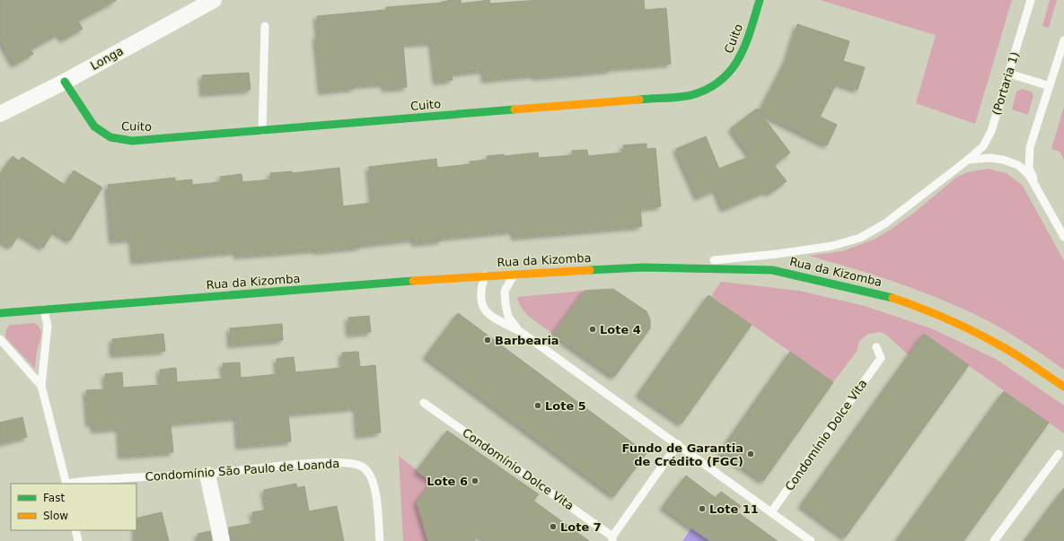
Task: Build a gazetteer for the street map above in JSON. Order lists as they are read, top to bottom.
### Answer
{
  "streets": {
    "main road": ["Cuito", "Rua da Kizomba"],
    "street": ["Longa"],
    "lane": ["(Portaria 1)", "Condomínio Dolce Vita", "Condomínio São Paulo de Loanda"]
  },
  "crossings": [
    ["Cuito", "Longa"],
    ["(Portaria 1)", "Rua da Kizomba"],
    ["Rua da Kizomba", "Condomínio São Paulo de Loanda"]
  ],
  "places": [
    "Lote 4",
    "Barbearia",
    "Lote 5",
    "Fundo de Garantia de Crédito (FGC)",
    "Lote 6",
    "Lote 11",
    "Lote 7"
  ],
  "legend": ["Fast", "Slow"]
}
